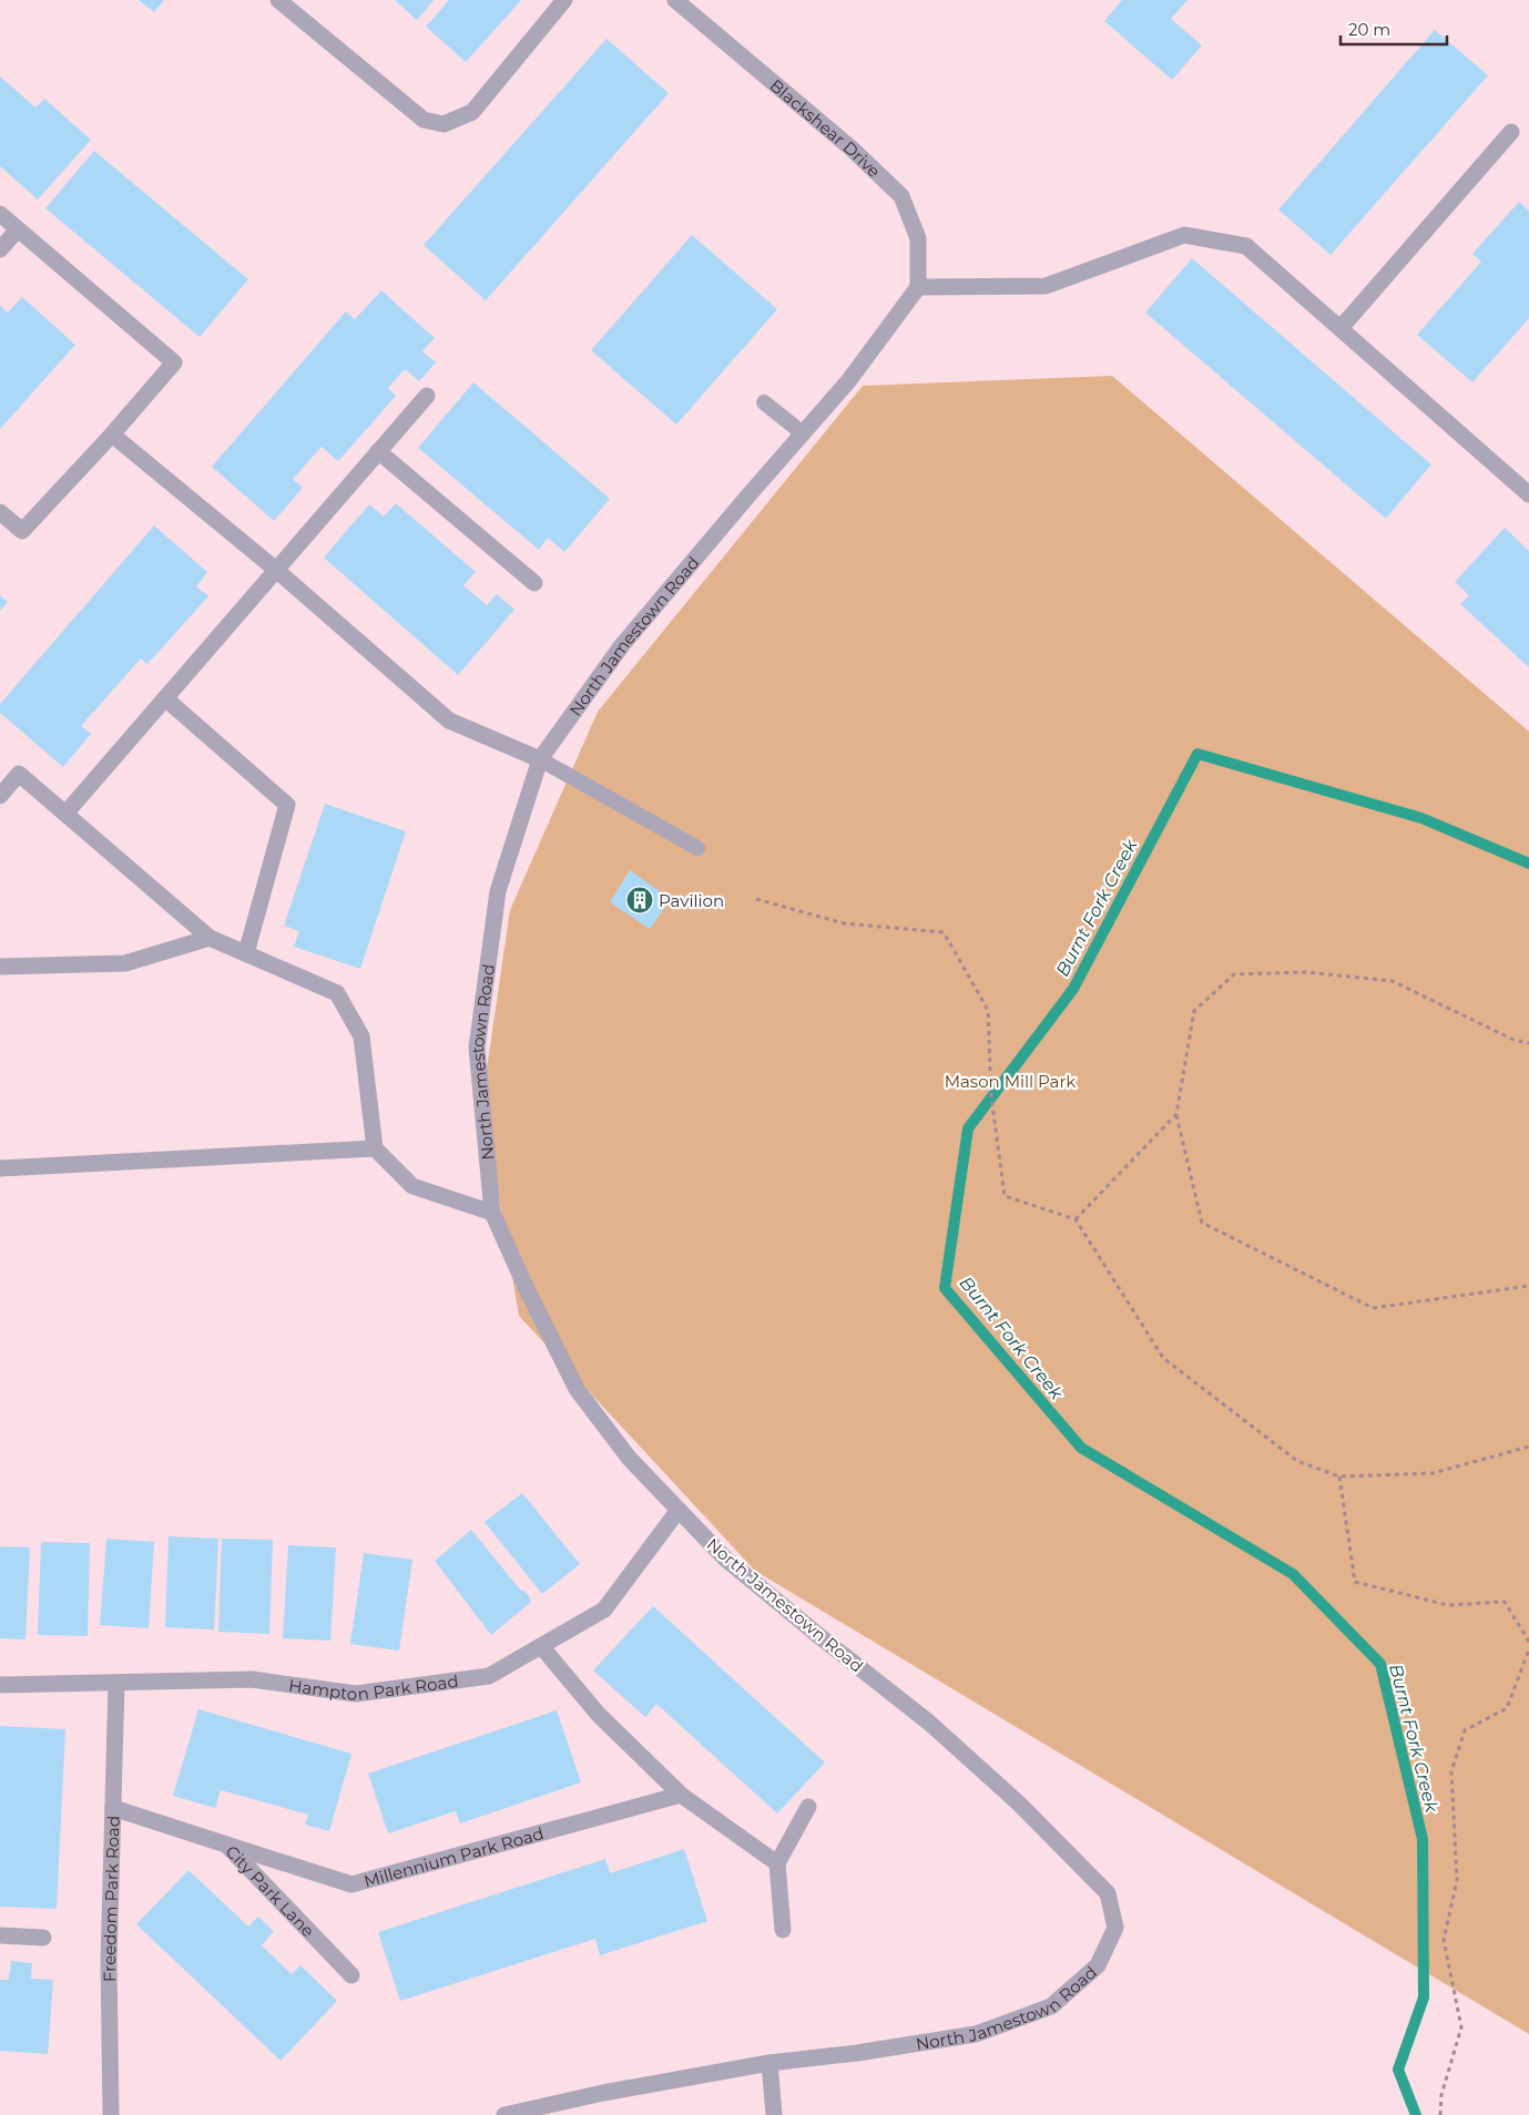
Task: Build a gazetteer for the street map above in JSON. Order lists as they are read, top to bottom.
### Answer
{
  "streets": {
    "street": [
      "Blackshear Drive",
      "North Jamestown Road",
      "Hampton Park Road",
      "Millennium Park Road",
      "City Park Lane",
      "Freedom Park Road"
    ]
  },
  "crossings": [
    ["Blackshear Drive", "North Jamestown Road"],
    ["North Jamestown Road", "Hampton Park Road"],
    ["Hampton Park Road", "Freedom Park Road"],
    ["Millennium Park Road", "City Park Lane"],
    ["City Park Lane", "Freedom Park Road"]
  ],
  "water": ["Burnt Fork Creek"],
  "parks": ["Mason Mill Park"],
  "places": {
    "building": ["Pavilion"]
  },
  "scale_bar": "20 m"
}
